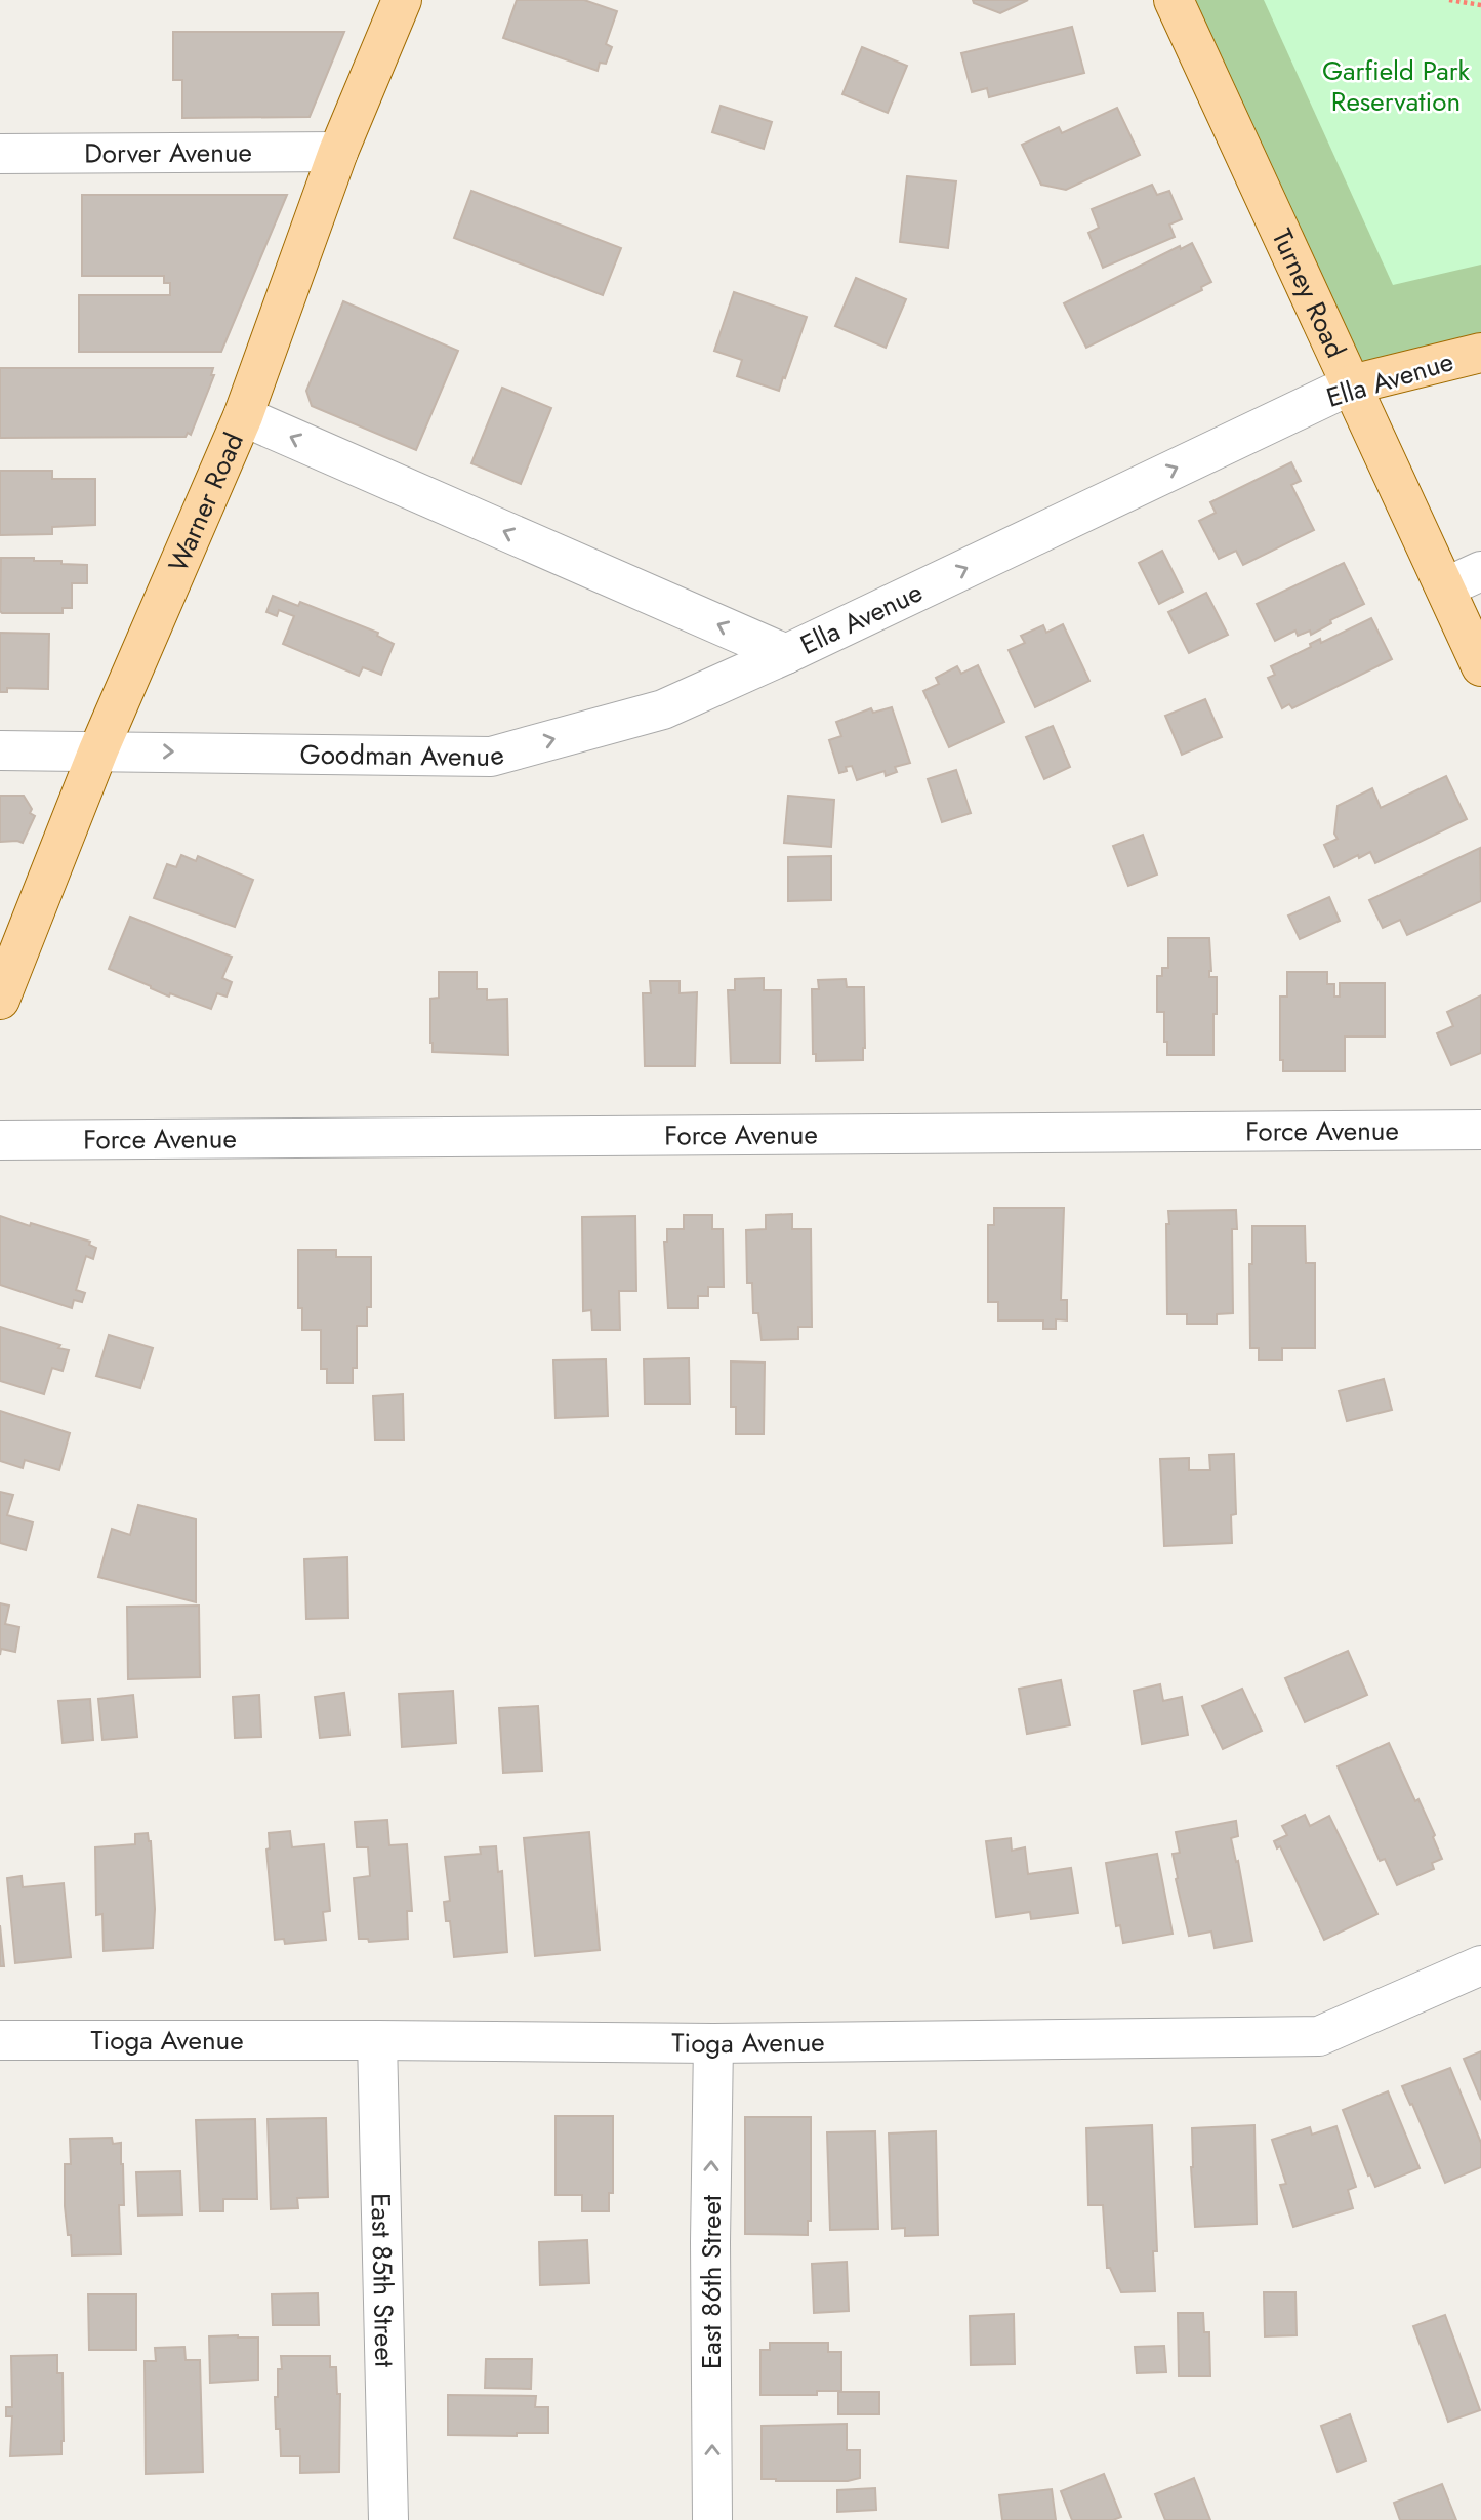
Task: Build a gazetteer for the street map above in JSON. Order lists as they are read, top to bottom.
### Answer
{
  "streets": {
    "main road": ["Turney Road", "Ella Avenue", "Warner Road"],
    "street": [
      "Dorver Avenue",
      "Goodman Avenue",
      "Force Avenue",
      "Tioga Avenue",
      "East 85th Street",
      "East 86th Street"
    ]
  },
  "crossings": [
    ["Dorver Avenue", "Warner Road"],
    ["Turney Road", "Ella Avenue"],
    ["Ella Avenue", "Warner Road"],
    ["Ella Avenue", "Goodman Avenue"],
    ["Warner Road", "Goodman Avenue"],
    ["Tioga Avenue", "East 85th Street"],
    ["Tioga Avenue", "East 86th Street"]
  ],
  "one_way": ["Goodman Avenue", "East 86th Street"],
  "parks": ["Garfield Park Reservation"]
}
